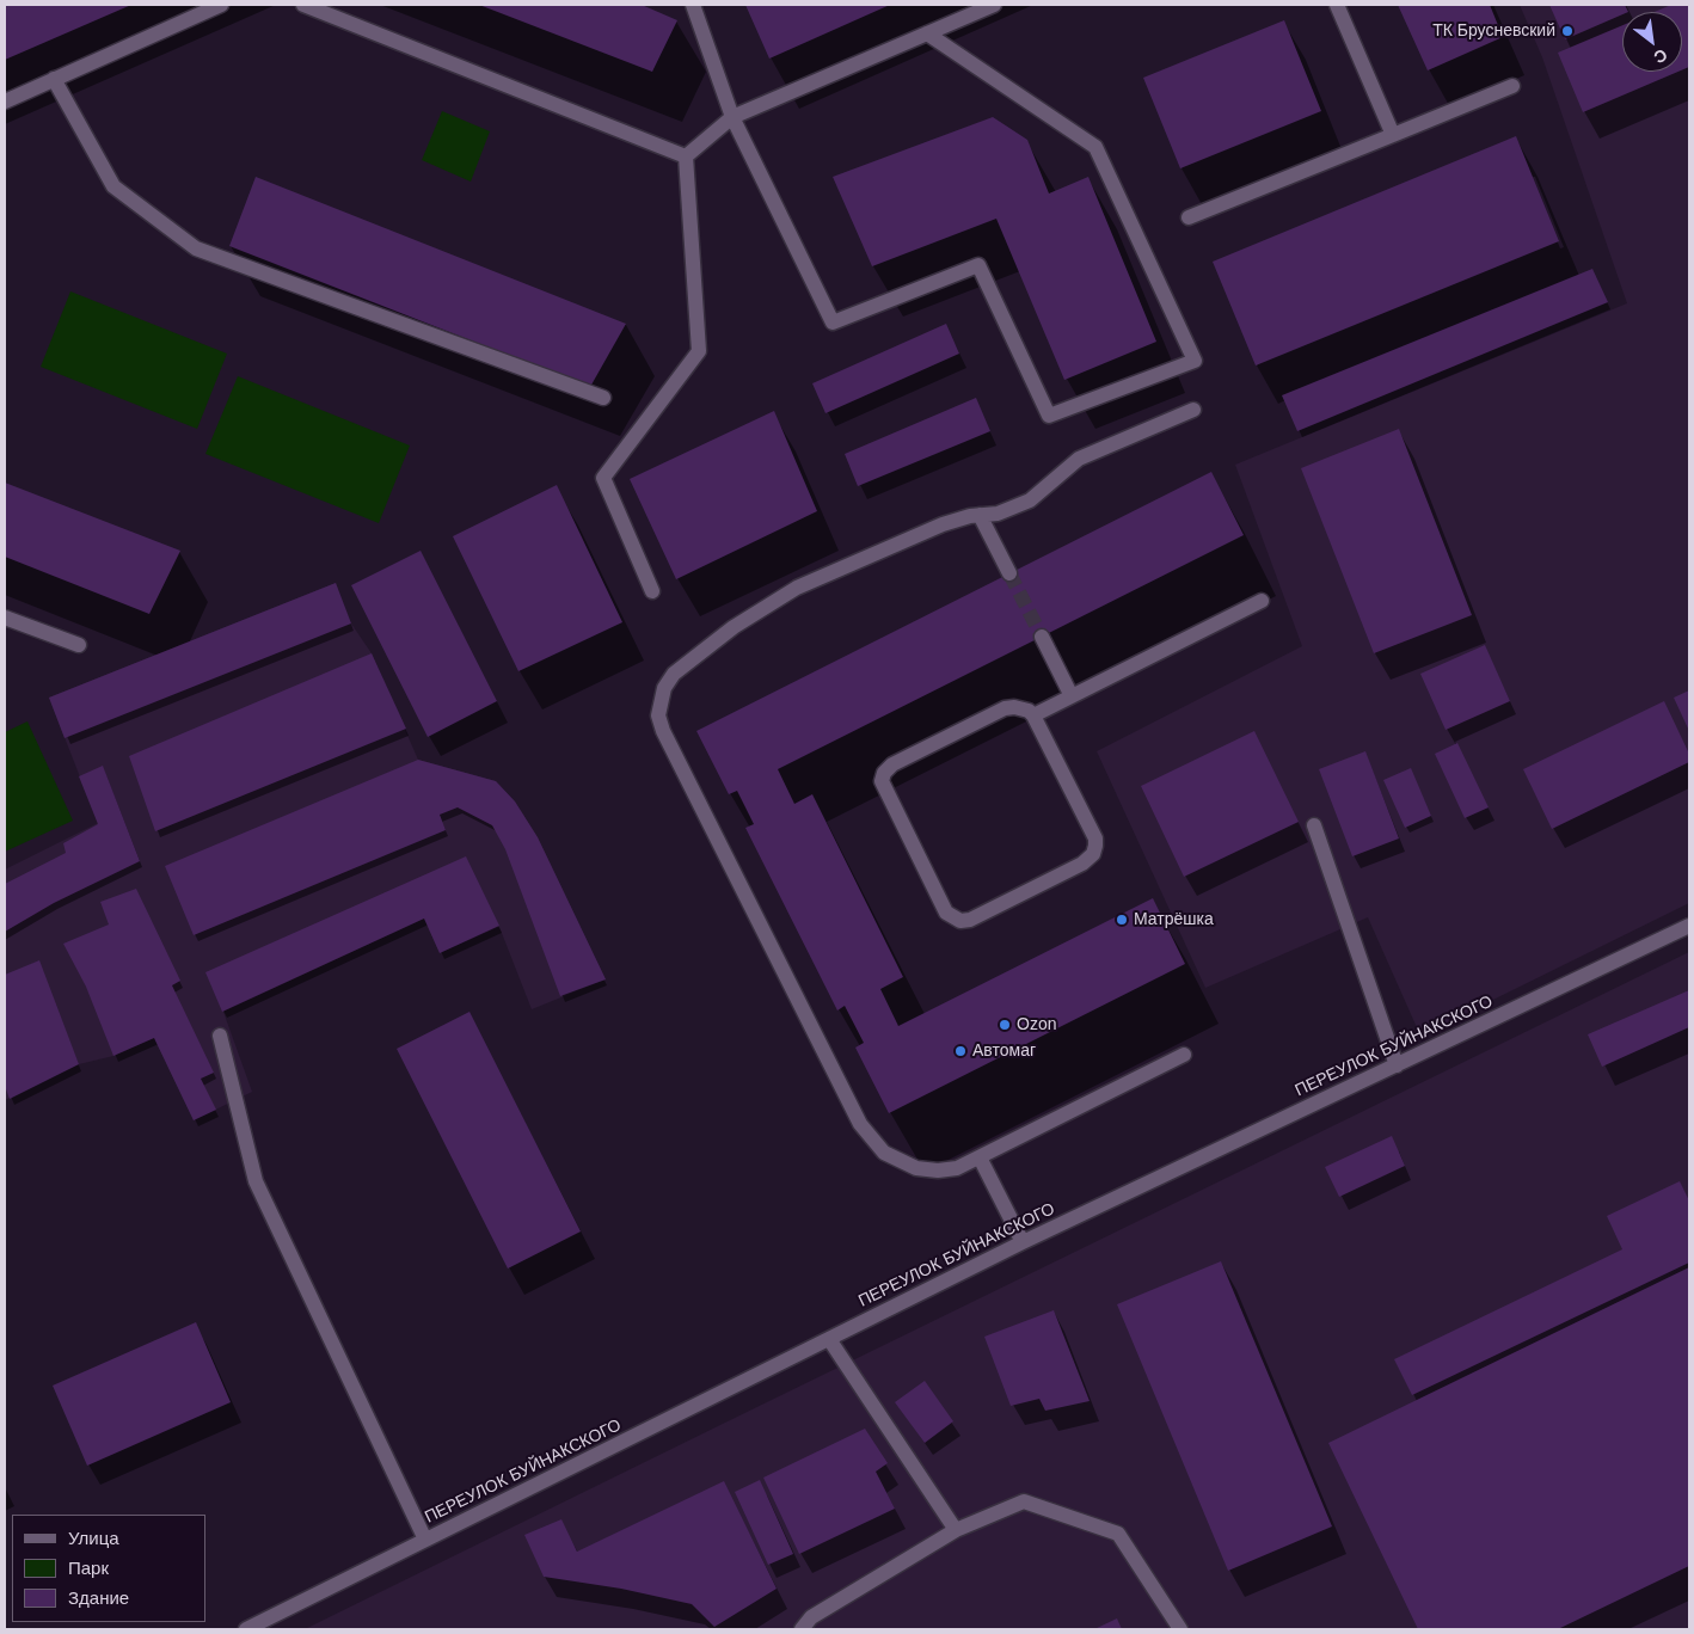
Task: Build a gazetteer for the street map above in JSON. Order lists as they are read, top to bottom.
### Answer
{
  "streets": {
    "street": ["ПЕРЕУЛОК БУЙНАКСКОГО"]
  },
  "places": [
    "ТК Брусневский",
    "Матрёшка",
    "Ozon",
    "Автомаг"
  ],
  "legend": ["Улица", "Парк", "Здание"],
  "north": "bottom right"
}
